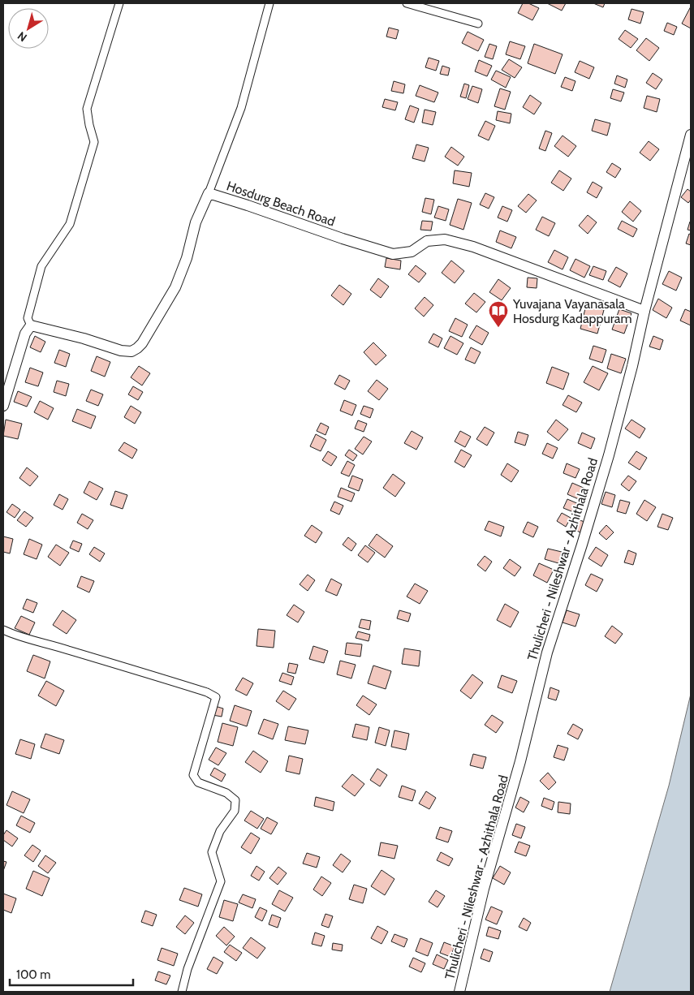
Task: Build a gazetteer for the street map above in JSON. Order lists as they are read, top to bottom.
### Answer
{
  "streets": {
    "main road": ["Hosdurg Beach Road", "Thulicheri - Nileshwar - Azhithala Road"]
  },
  "crossings": [
    ["Hosdurg Beach Road", "Thulicheri - Nileshwar - Azhithala Road"]
  ],
  "places": {
    "library": ["Yuvajana Vayanasala Hosdurg Kadappuram"]
  },
  "scale_bar": "100 m",
  "north": "bottom left"
}
